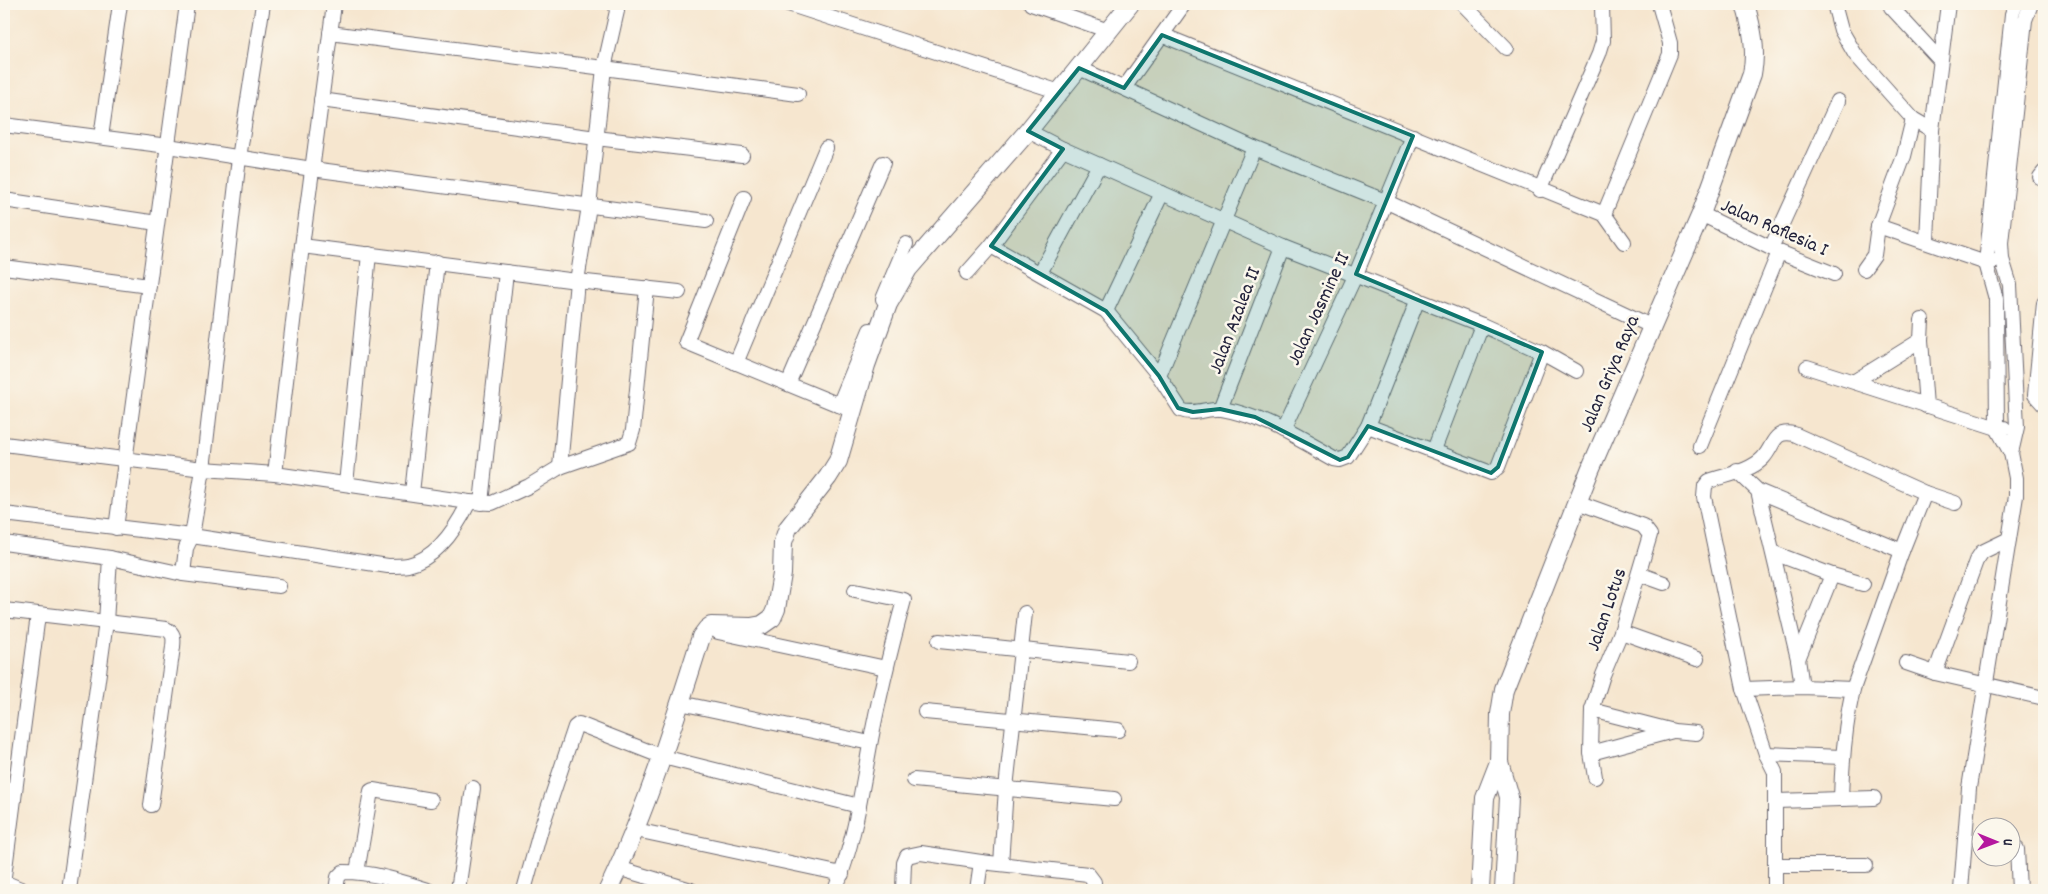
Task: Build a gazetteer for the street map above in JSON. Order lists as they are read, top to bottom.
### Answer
{
  "streets": {
    "street": [
      "Jalan Raflesia I",
      "Jalan Jasmine II",
      "Jalan Azalea II",
      "Jalan Griya Raya",
      "Jalan Lotus"
    ]
  },
  "crossings": [
    ["Jalan Raflesia I", "Jalan Griya Raya"],
    ["Jalan Griya Raya", "Jalan Lotus"]
  ],
  "north": "right"
}
